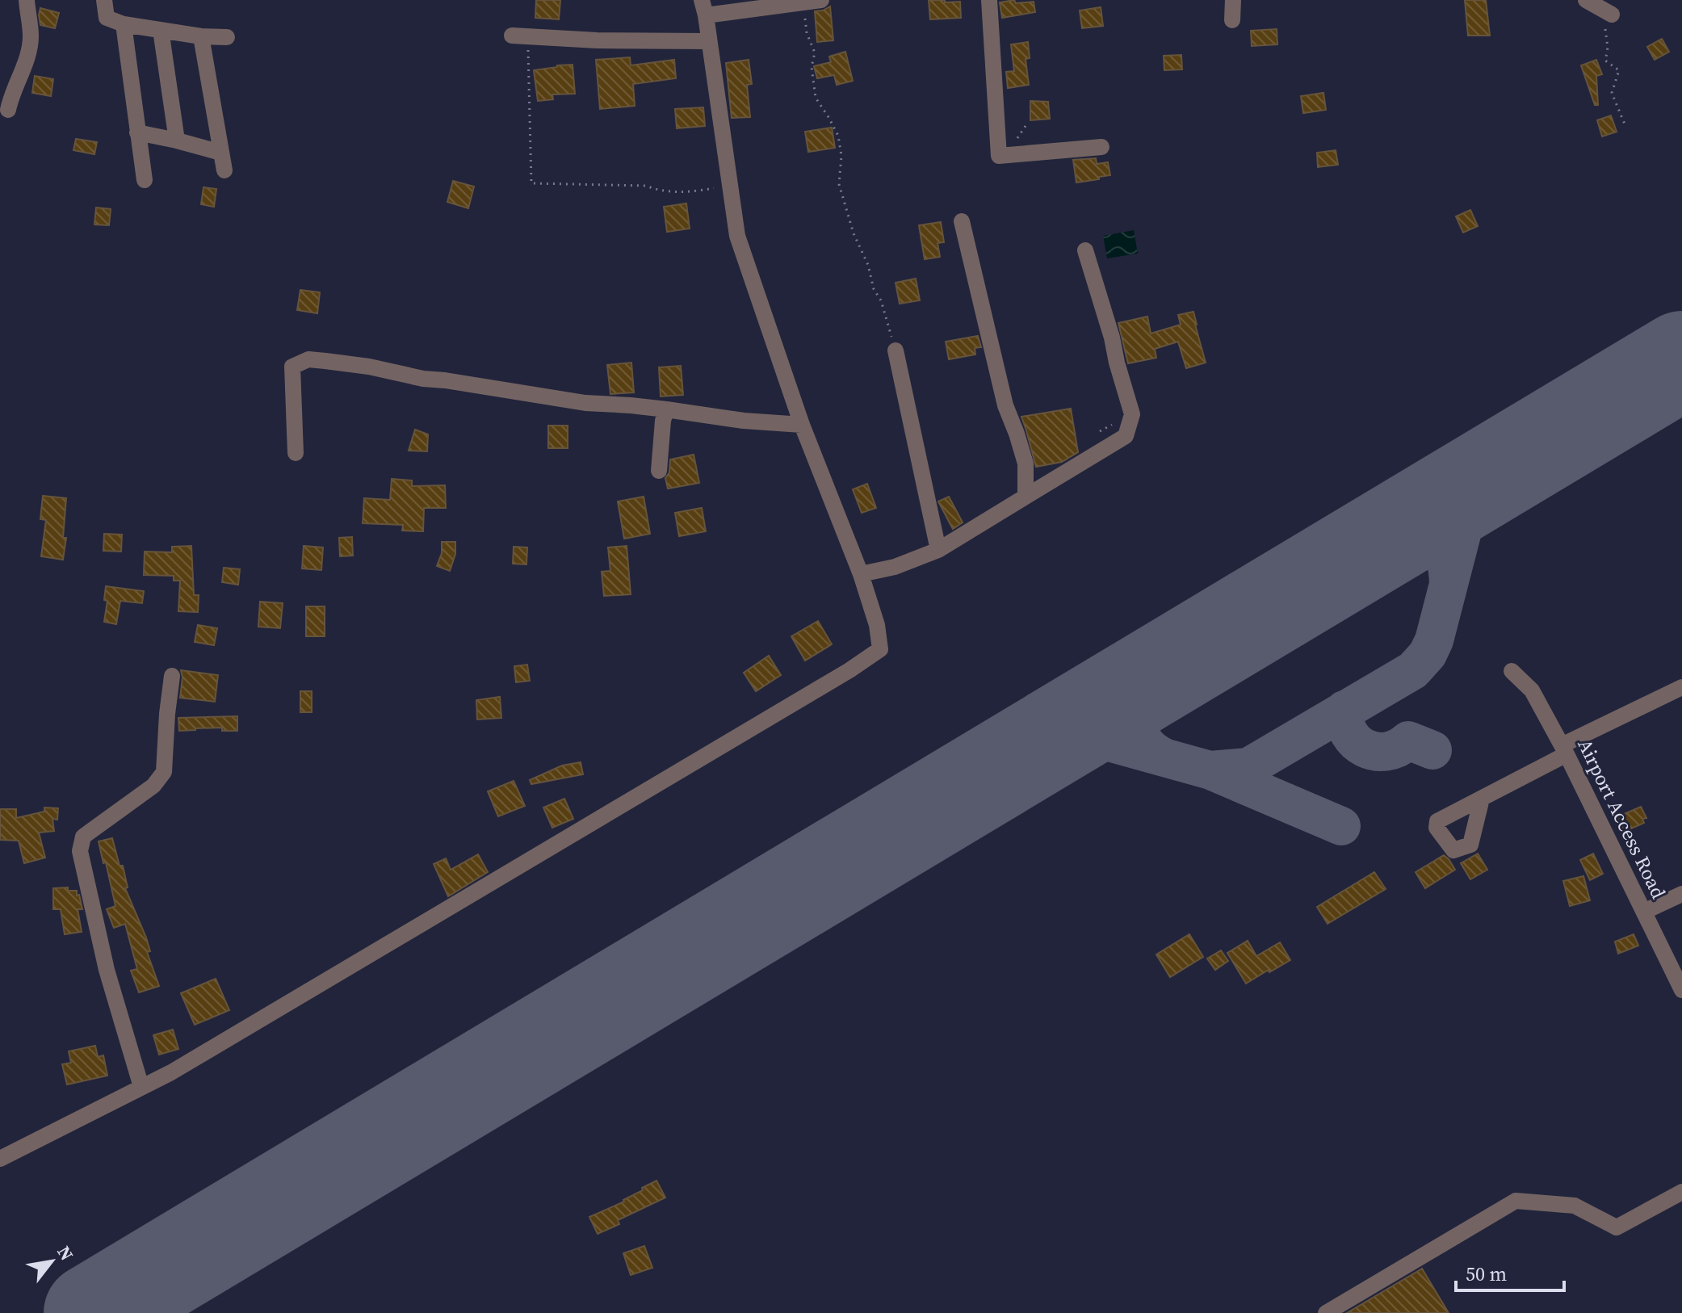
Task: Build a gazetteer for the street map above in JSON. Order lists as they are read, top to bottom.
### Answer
{
  "streets": {
    "street": ["Airport Access Road"]
  },
  "scale_bar": "50 m",
  "north": "top right"
}
